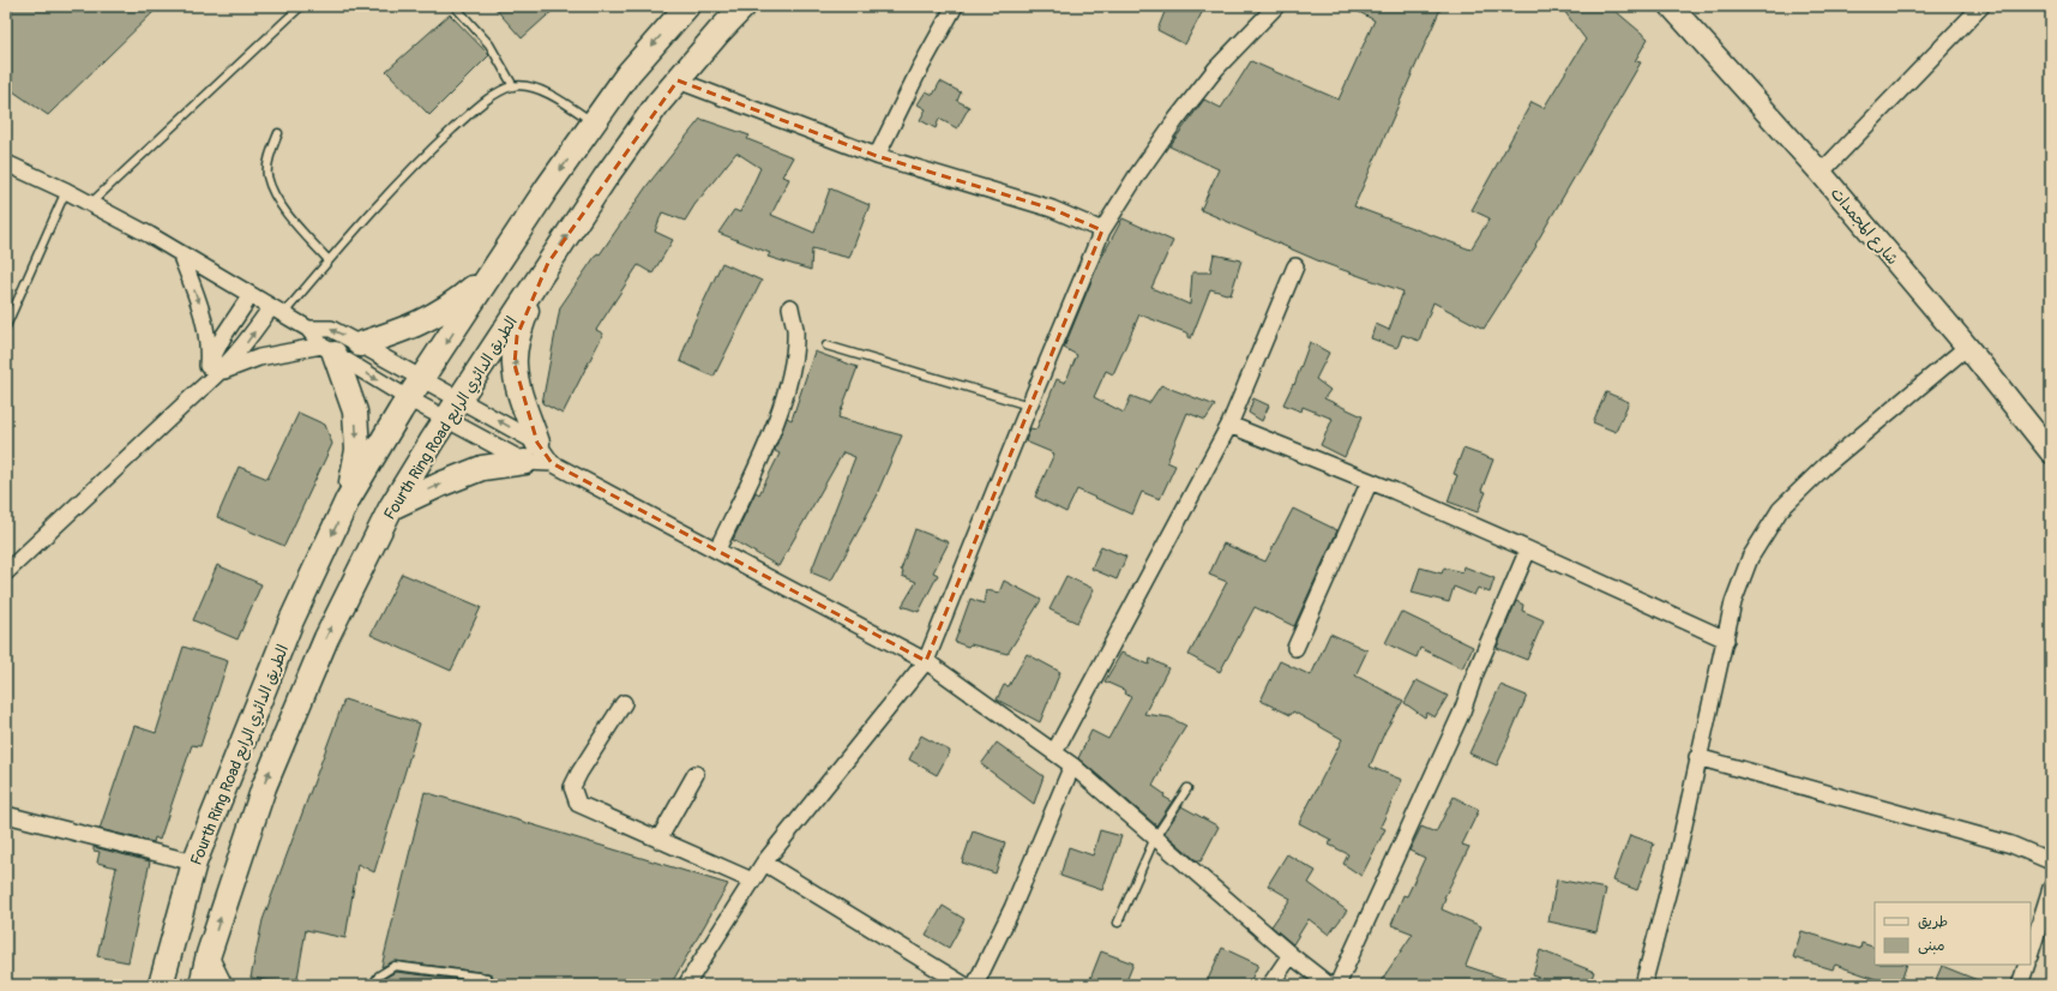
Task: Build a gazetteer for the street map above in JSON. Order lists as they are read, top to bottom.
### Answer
{
  "streets": {
    "main road": ["شارع المجمدات", "Fourth Ring Road الطريق الدائري الرابع"]
  },
  "legend": ["طريق", "مبنى"]
}
